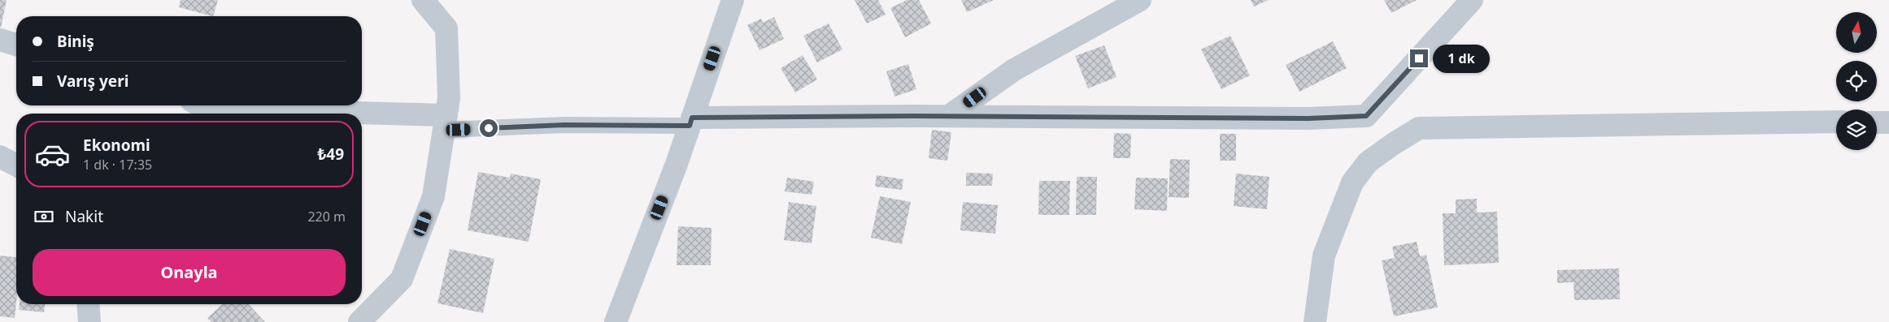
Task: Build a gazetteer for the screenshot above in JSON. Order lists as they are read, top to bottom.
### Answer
{
  "north": "top",
  "page": {
    "banner": ["Biniş", "Varış yeri"],
    "bubble": "1 dk",
    "list": [
      {
        "name": "Ekonomi",
        "note": "1 dk · 17:35",
        "value": "₺49"
      }
    ],
    "pay": ["Nakit", "220 m"],
    "buttons": "Onayla"
  }
}
